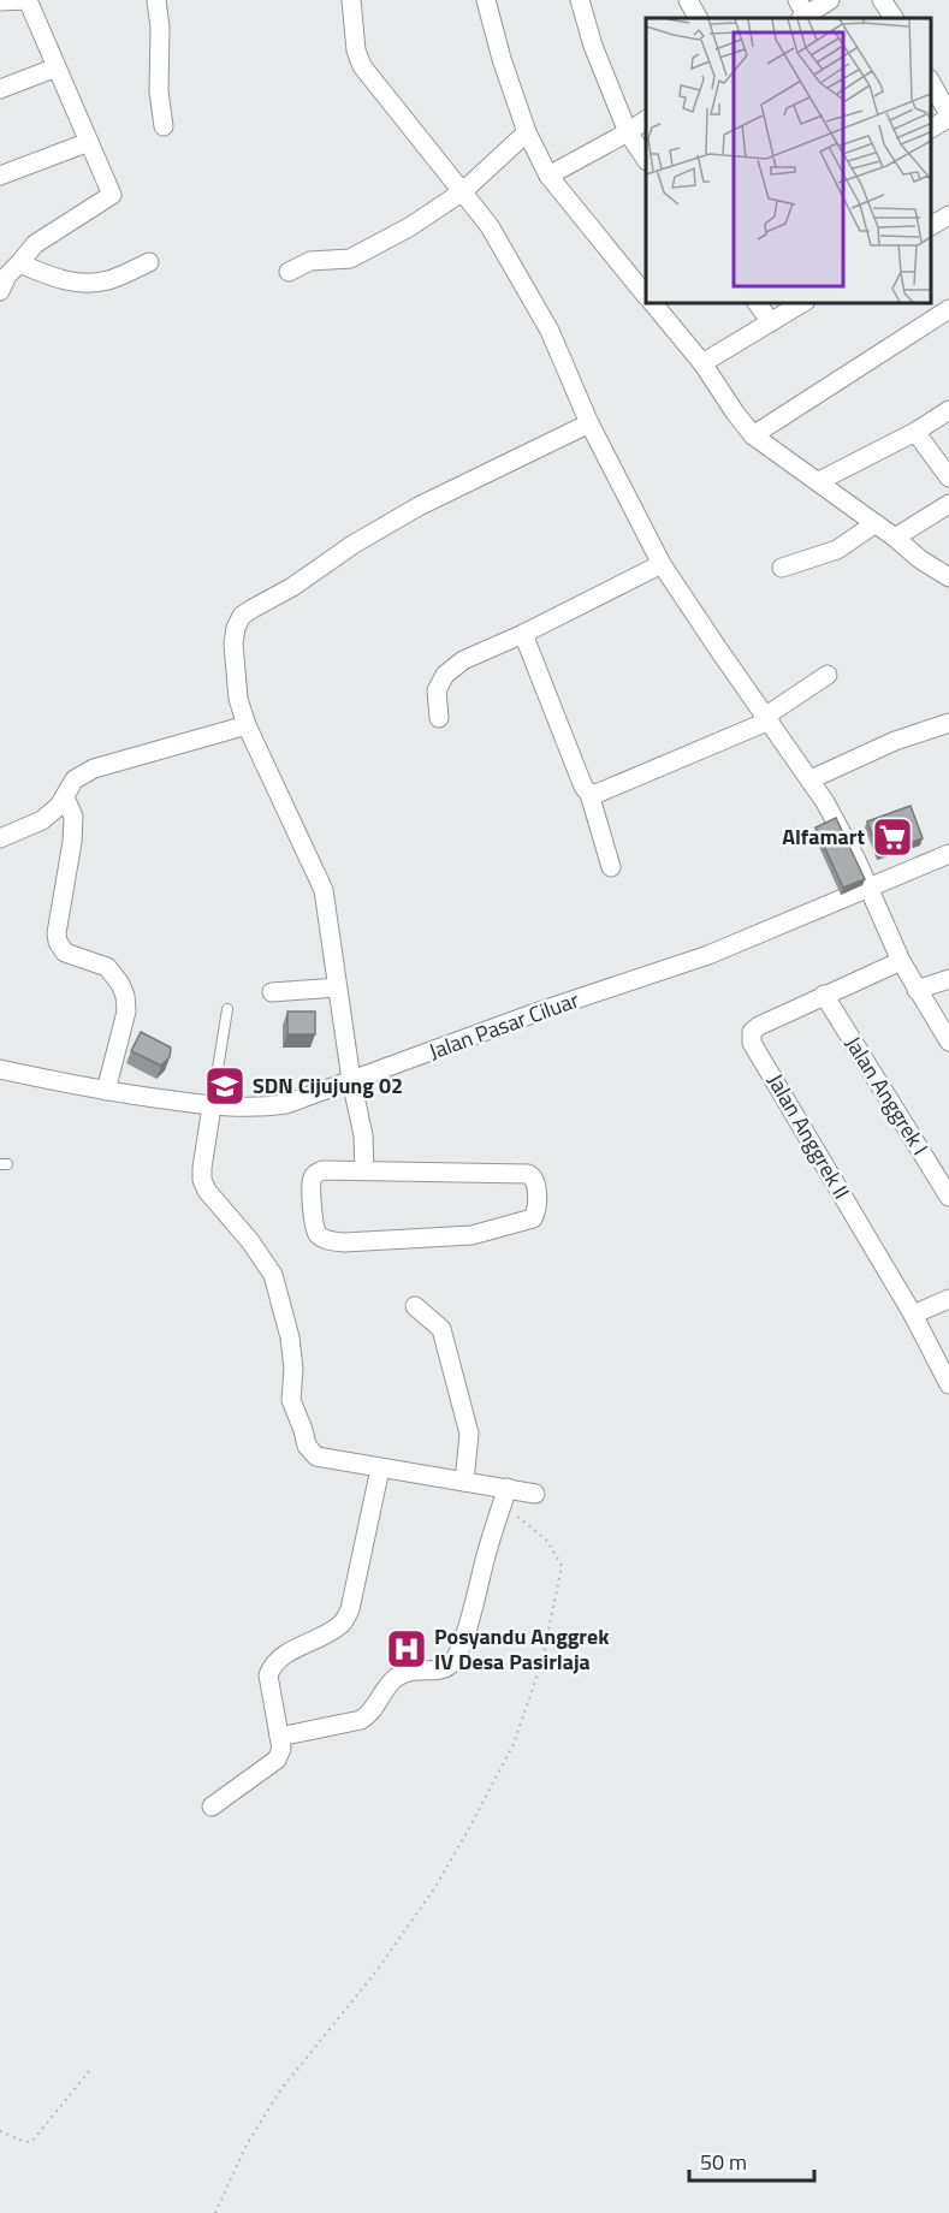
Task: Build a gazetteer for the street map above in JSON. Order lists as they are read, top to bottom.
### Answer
{
  "streets": {
    "street": ["Jalan Pasar Ciluar", "Jalan Anggrek I", "Jalan Anggrek II"]
  },
  "crossings": [
    ["Jalan Anggrek I", "Jalan Anggrek II"]
  ],
  "places": {
    "supermarket": ["Alfamart"],
    "school or university": ["SDN Cijujung 02"],
    "hospital": ["Posyandu Anggrek IV Desa Pasirlaja"]
  },
  "scale_bar": "50 m"
}
